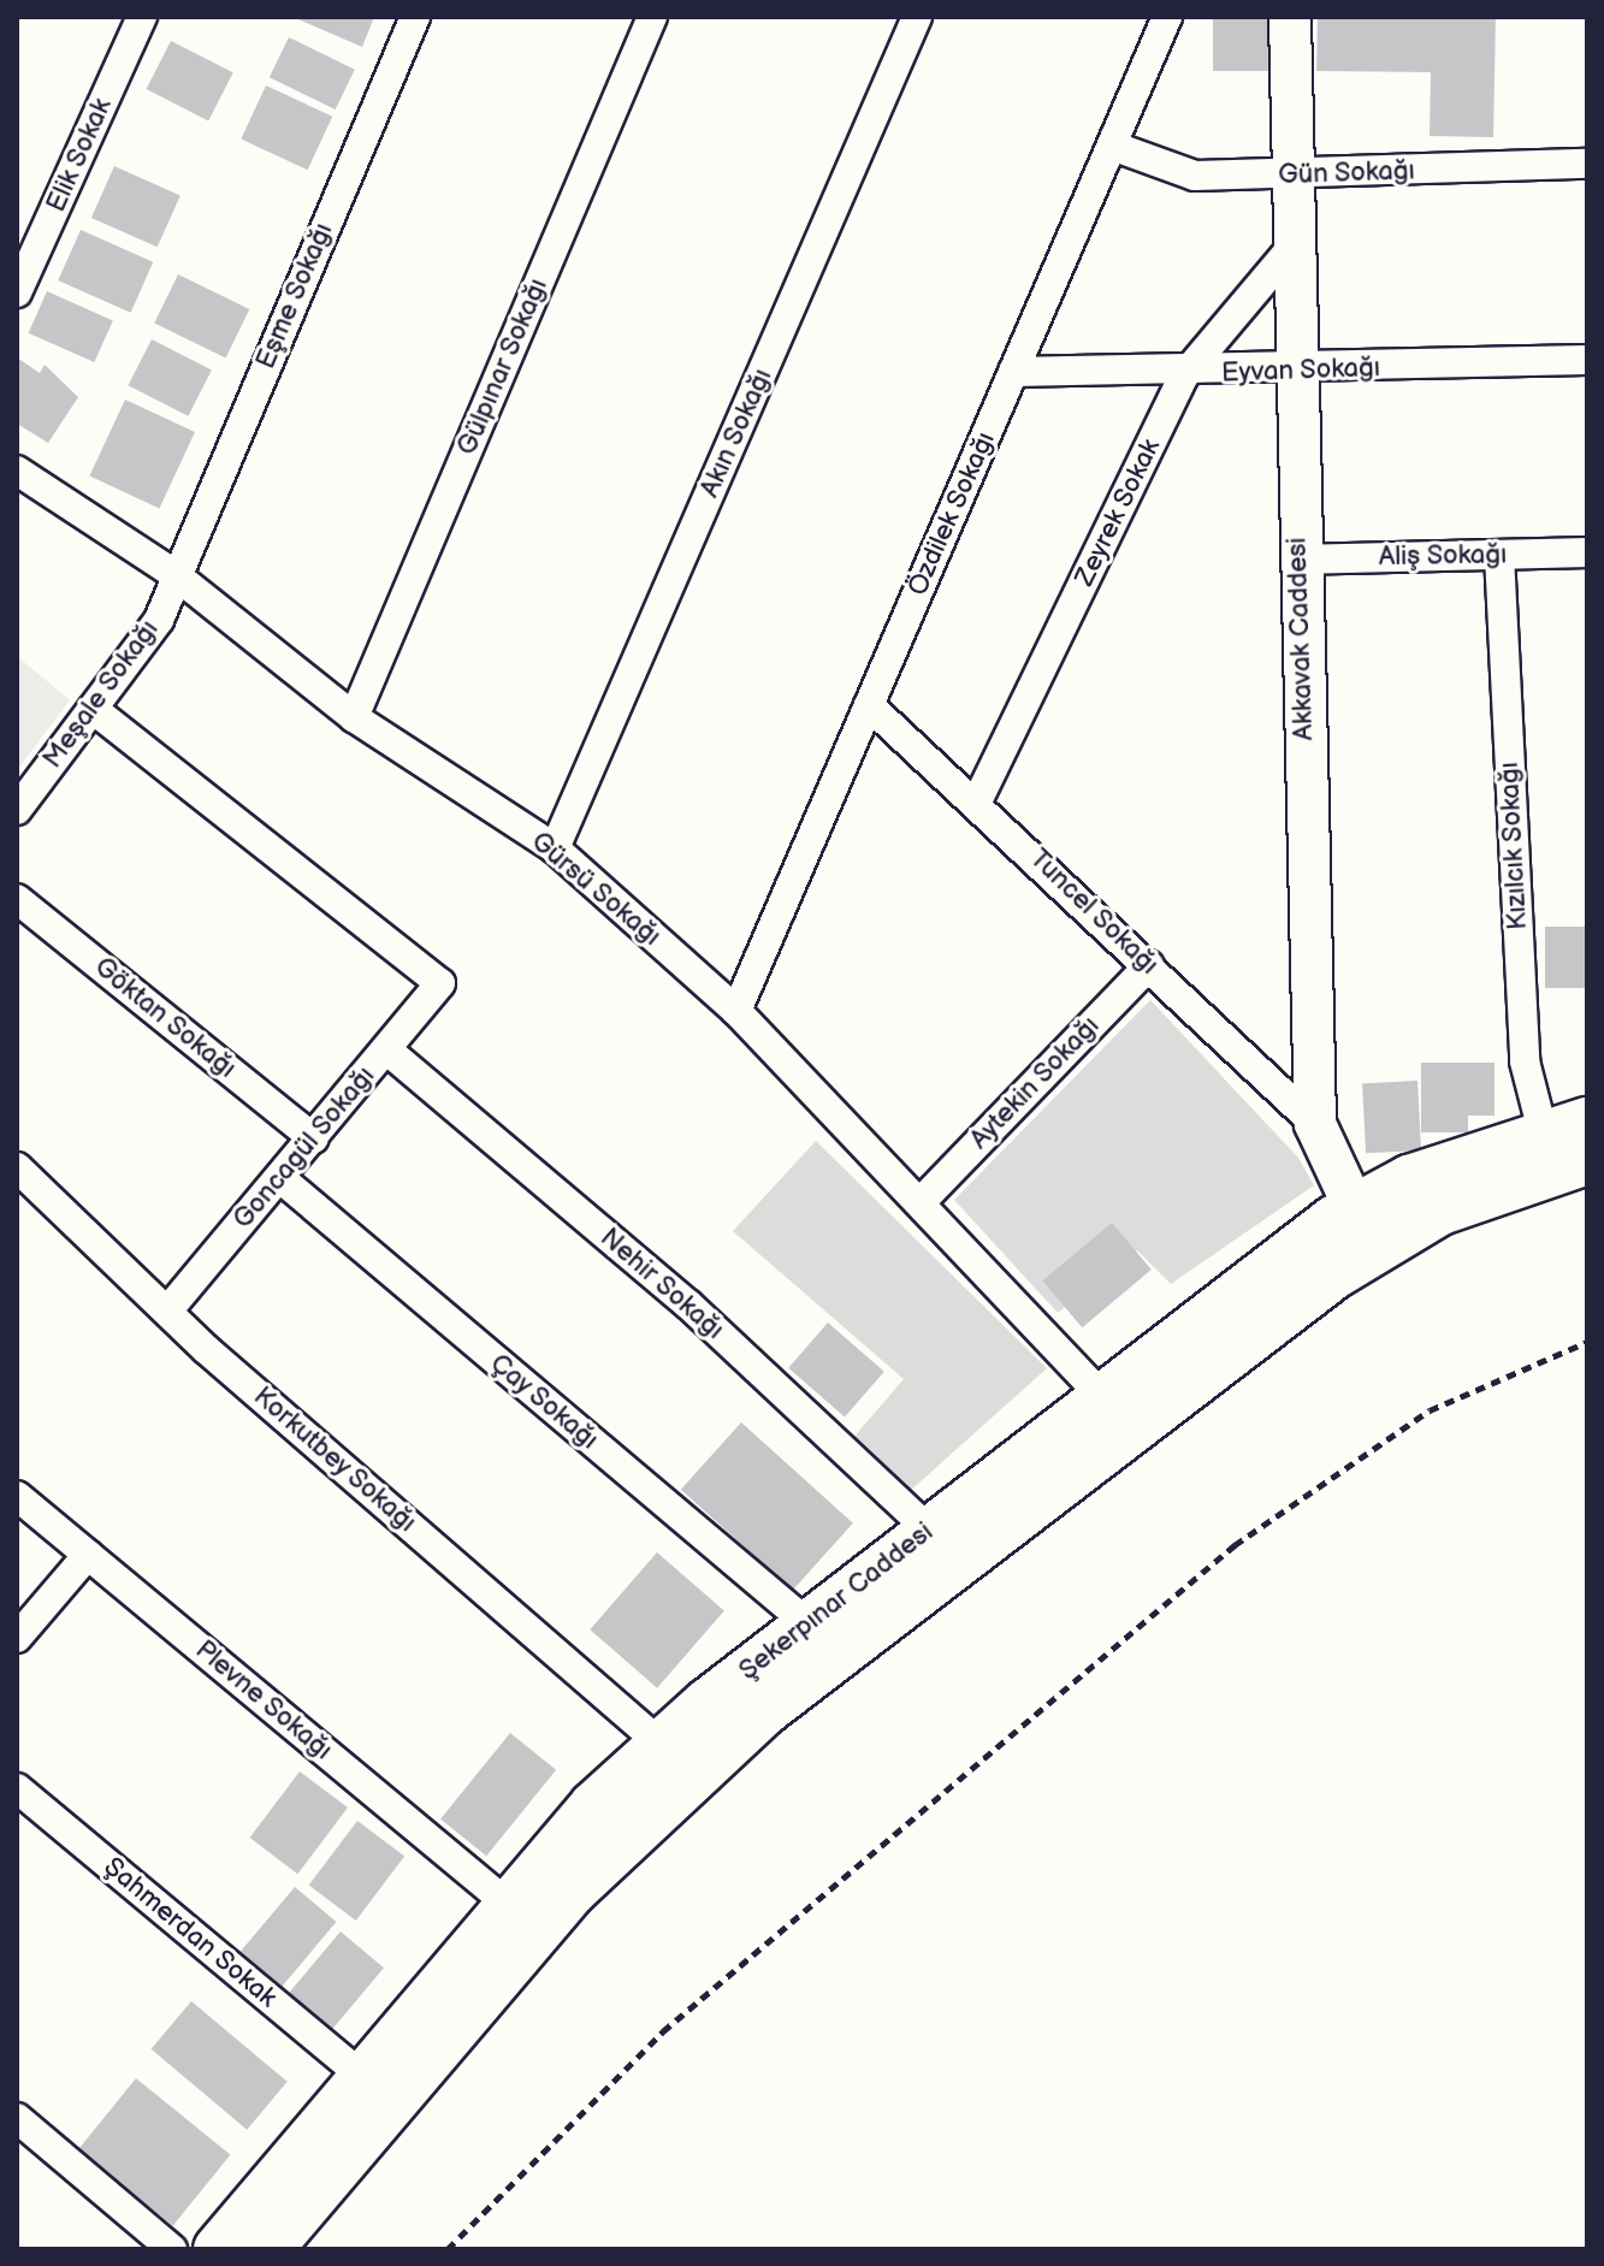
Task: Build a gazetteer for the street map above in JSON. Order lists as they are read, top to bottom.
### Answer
{
  "streets": {
    "main road": ["Şekerpınar Caddesi"],
    "street": [
      "Elik Sokak",
      "Gün Sokağı",
      "Eşme Sokağı",
      "Gülpınar Sokağı",
      "Eyvan Sokağı",
      "Akın Sokağı",
      "Zeyrek Sokak",
      "Özdilek Sokağı",
      "Aliş Sokağı",
      "Akkavak Caddesi",
      "Meşale Sokağı",
      "Kızılcık Sokağı",
      "Gürsü Sokağı",
      "Tuncel Sokağı",
      "Göktan Sokağı",
      "Aytekin Sokağı",
      "Goncagül Sokağı",
      "Nehir Sokağı",
      "Çay Sokağı",
      "Korkutbey Sokağı",
      "Plevne Sokağı",
      "Şahmerdan Sokak"
    ]
  },
  "crossings": [
    ["Gün Sokağı", "Özdilek Sokağı"],
    ["Gün Sokağı", "Akkavak Caddesi"],
    ["Eşme Sokağı", "Meşale Sokağı"],
    ["Eşme Sokağı", "Gürsü Sokağı"],
    ["Gülpınar Sokağı", "Gürsü Sokağı"],
    ["Eyvan Sokağı", "Zeyrek Sokak"],
    ["Eyvan Sokağı", "Özdilek Sokağı"],
    ["Eyvan Sokağı", "Akkavak Caddesi"],
    ["Akın Sokağı", "Gürsü Sokağı"],
    ["Zeyrek Sokak", "Akkavak Caddesi"],
    ["Zeyrek Sokak", "Tuncel Sokağı"],
    ["Özdilek Sokağı", "Gürsü Sokağı"],
    ["Özdilek Sokağı", "Tuncel Sokağı"],
    ["Aliş Sokağı", "Akkavak Caddesi"],
    ["Aliş Sokağı", "Kızılcık Sokağı"],
    ["Akkavak Caddesi", "Tuncel Sokağı"],
    ["Akkavak Caddesi", "Şekerpınar Caddesi"],
    ["Meşale Sokağı", "Gürsü Sokağı"],
    ["Meşale Sokağı", "Goncagül Sokağı"],
    ["Kızılcık Sokağı", "Şekerpınar Caddesi"],
    ["Gürsü Sokağı", "Aytekin Sokağı"],
    ["Gürsü Sokağı", "Şekerpınar Caddesi"],
    ["Tuncel Sokağı", "Aytekin Sokağı"],
    ["Göktan Sokağı", "Goncagül Sokağı"],
    ["Goncagül Sokağı", "Nehir Sokağı"],
    ["Goncagül Sokağı", "Çay Sokağı"],
    ["Goncagül Sokağı", "Korkutbey Sokağı"],
    ["Nehir Sokağı", "Şekerpınar Caddesi"],
    ["Çay Sokağı", "Şekerpınar Caddesi"],
    ["Korkutbey Sokağı", "Şekerpınar Caddesi"],
    ["Şekerpınar Caddesi", "Plevne Sokağı"],
    ["Şekerpınar Caddesi", "Şahmerdan Sokak"]
  ]
}
